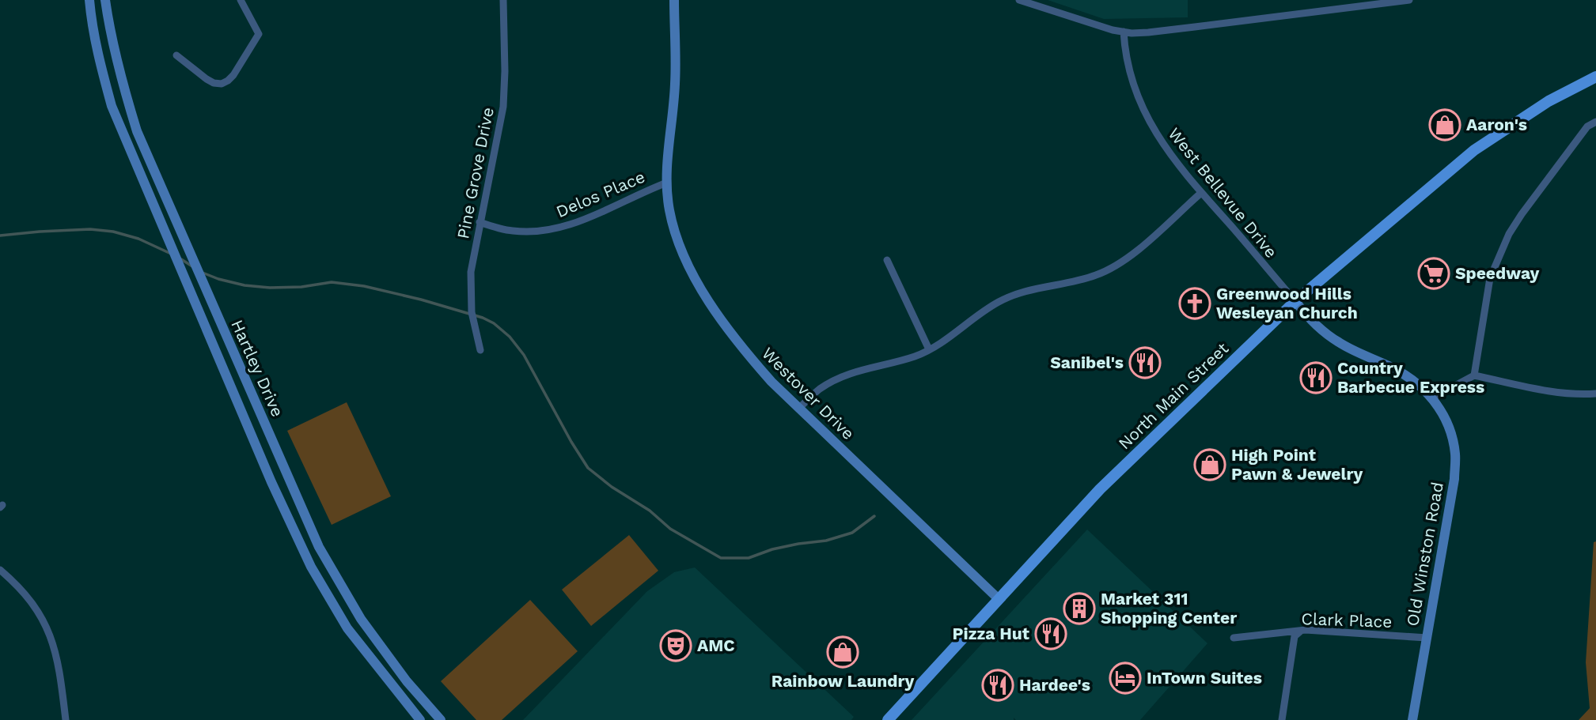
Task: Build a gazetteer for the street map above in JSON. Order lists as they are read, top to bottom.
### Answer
{
  "streets": {
    "main road": ["North Main Street"],
    "street": [
      "Pine Grove Drive",
      "West Bellevue Drive",
      "Delos Place",
      "Hartley Drive",
      "Westover Drive",
      "Old Winston Road",
      "Clark Place"
    ]
  },
  "crossings": [
    ["Pine Grove Drive", "Delos Place"],
    ["West Bellevue Drive", "North Main Street"],
    ["West Bellevue Drive", "Old Winston Road"],
    ["Delos Place", "Westover Drive"],
    ["Westover Drive", "North Main Street"],
    ["North Main Street", "Old Winston Road"],
    ["Old Winston Road", "Clark Place"]
  ],
  "places": {
    "shop": ["Aaron's", "High Point Pawn & Jewelry", "Rainbow Laundry"],
    "supermarket": ["Speedway"],
    "church": ["Greenwood Hills Wesleyan Church"],
    "restaurant": [
      "Sanibel's",
      "Country Barbecue Express",
      "Pizza Hut",
      "Hardee's"
    ],
    "building": ["Market 311 Shopping Center"],
    "theatre": ["AMC"],
    "hotel": ["InTown Suites"]
  }
}
